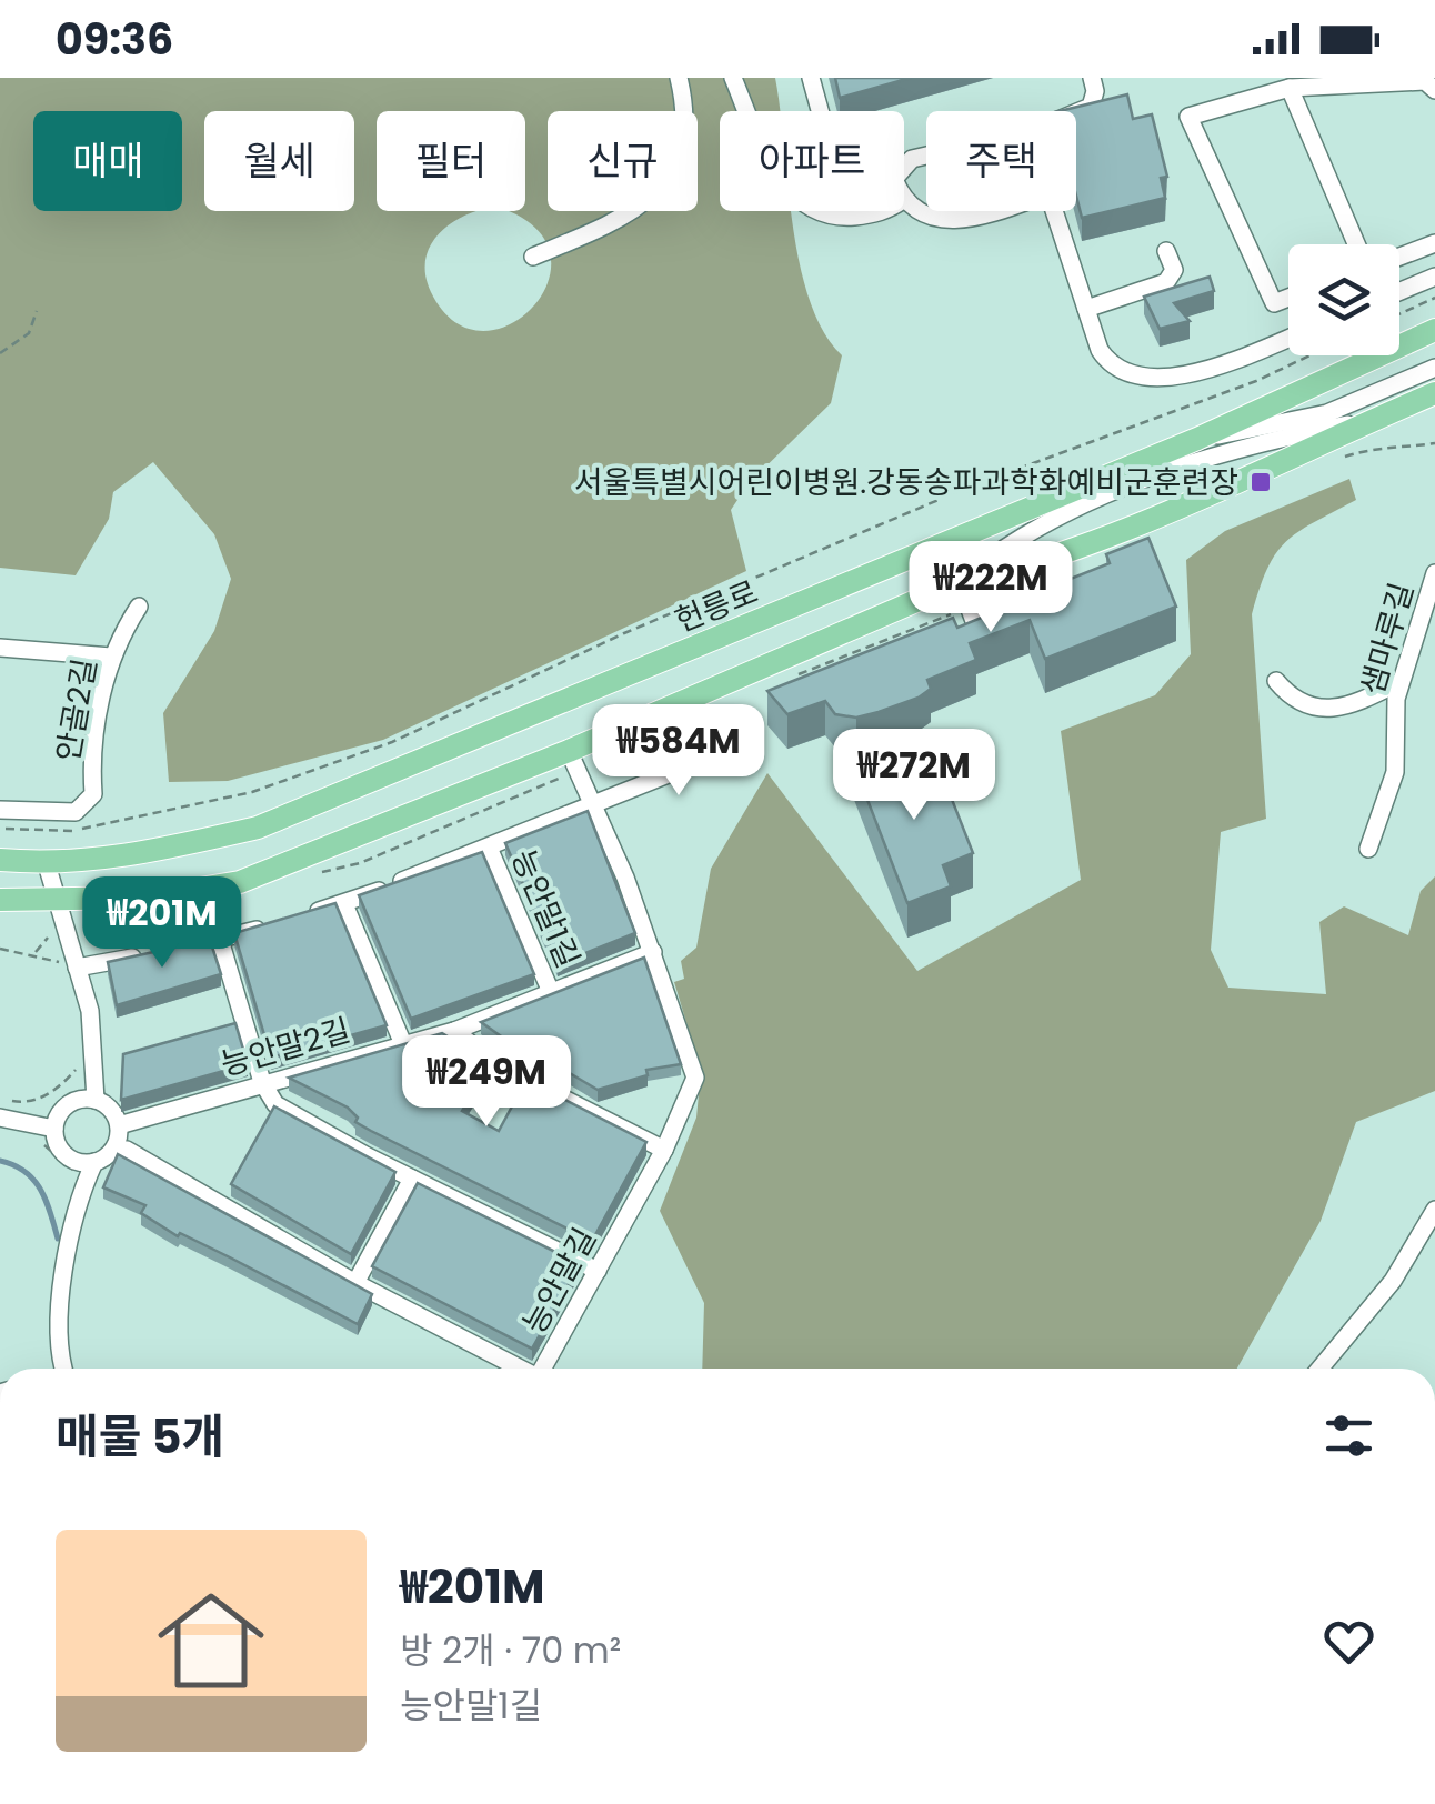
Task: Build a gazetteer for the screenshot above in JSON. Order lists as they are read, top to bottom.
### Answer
{
  "streets": {
    "main road": ["헌릉로"],
    "street": [
      "샘마루길",
      "안골2길",
      "능안말1길",
      "능안말2길",
      "능안말길"
    ]
  },
  "crossings": [
    ["능안말1길", "능안말2길"],
    ["능안말1길", "능안말길"],
    ["능안말2길", "능안말길"]
  ],
  "places": {
    "transit": ["서울특별시어린이병원.강동송파과학화예비군훈련장"]
  },
  "page": {
    "status": "09:36",
    "chip": [
      "매매",
      "월세",
      "필터",
      "신규",
      "아파트",
      "주택"
    ],
    "price": [
      "₩222M",
      "₩584M",
      "₩272M",
      "₩201M",
      "₩249M"
    ],
    "heading": "매물 5개",
    "list": [
      {
        "name": "₩201M",
        "note": "방 2개 · 70 m² · 능안말1길"
      }
    ]
  }
}
